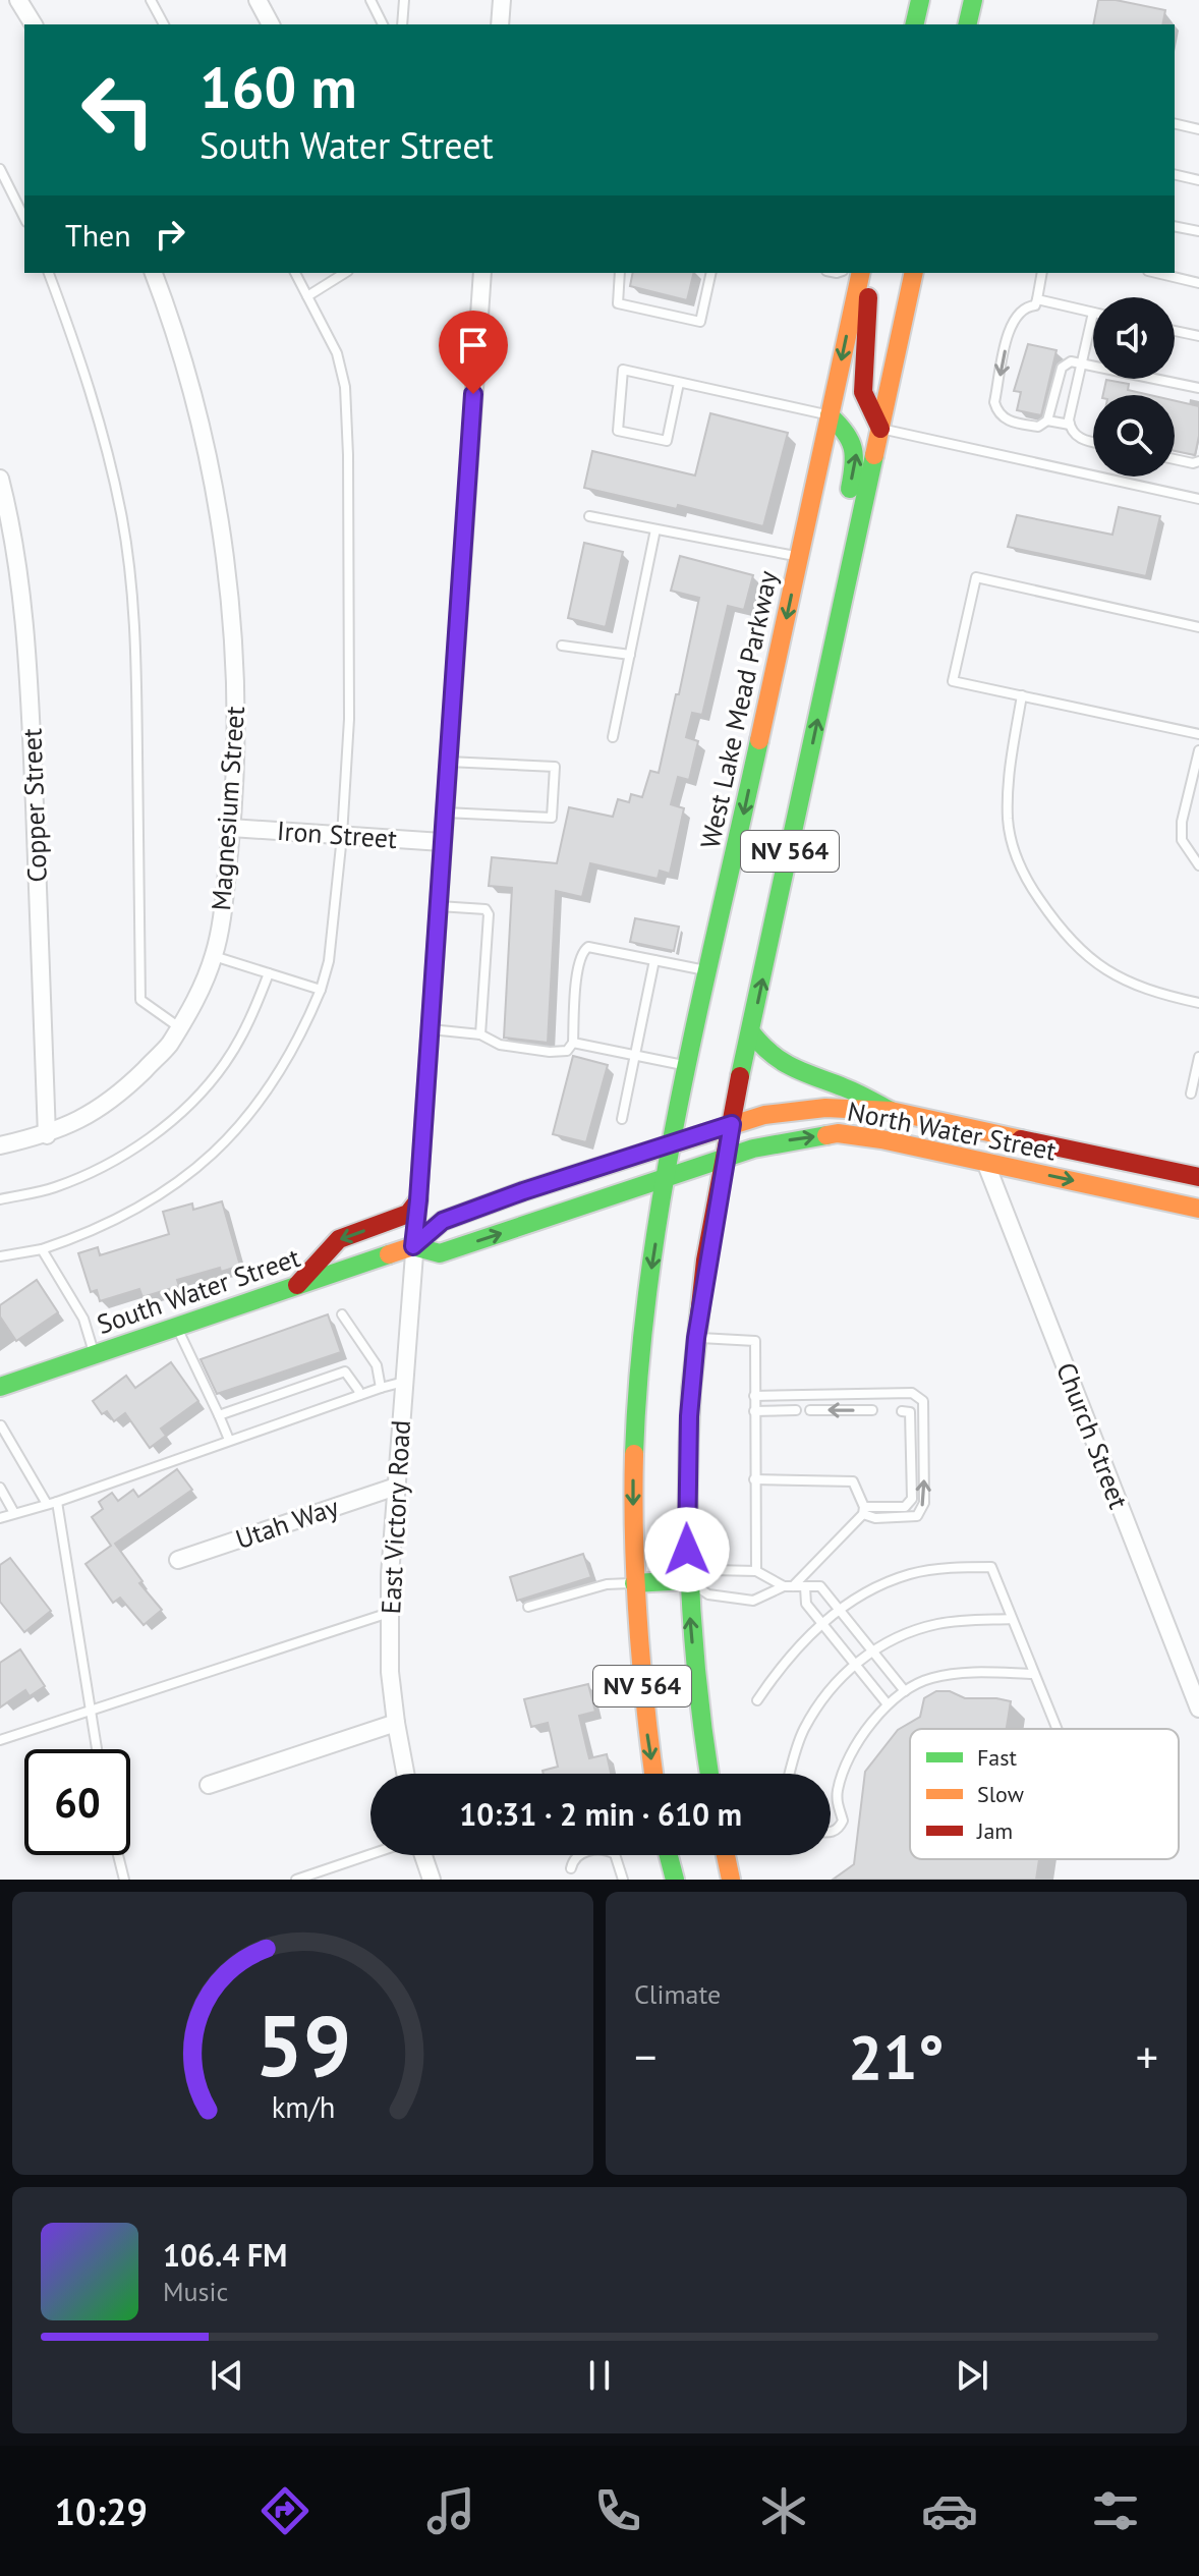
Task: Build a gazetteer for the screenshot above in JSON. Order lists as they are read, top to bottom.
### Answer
{
  "streets": {
    "main road": [
      "West Lake Mead Parkway",
      "NV 564",
      "North Water Street",
      "South Water Street"
    ],
    "street": [
      "Copper Street",
      "Magnesium Street",
      "Iron Street",
      "Church Street",
      "East Victory Road",
      "Utah Way"
    ]
  },
  "crossings": [
    ["West Lake Mead Parkway", "NV 564"],
    ["West Lake Mead Parkway", "South Water Street"],
    ["Copper Street", "Magnesium Street"],
    ["Magnesium Street", "Iron Street"],
    ["Iron Street", "East Victory Road"],
    ["NV 564", "North Water Street"],
    ["NV 564", "South Water Street"],
    ["North Water Street", "South Water Street"],
    ["North Water Street", "Church Street"],
    ["South Water Street", "East Victory Road"],
    ["East Victory Road", "Utah Way"]
  ],
  "legend": ["Fast", "Slow", "Jam"],
  "page": {
    "turn": ["160 m", "South Water Street"],
    "then": "Then",
    "limit": "60",
    "trip": "10:31 · 2 min · 610 m",
    "tile": "Climate",
    "heat": ["−", "21°", "+"],
    "song": ["106.4 FM", "Music"],
    "tabs": "10:29",
    "gauge": ["59", "km/h"]
  }
}
